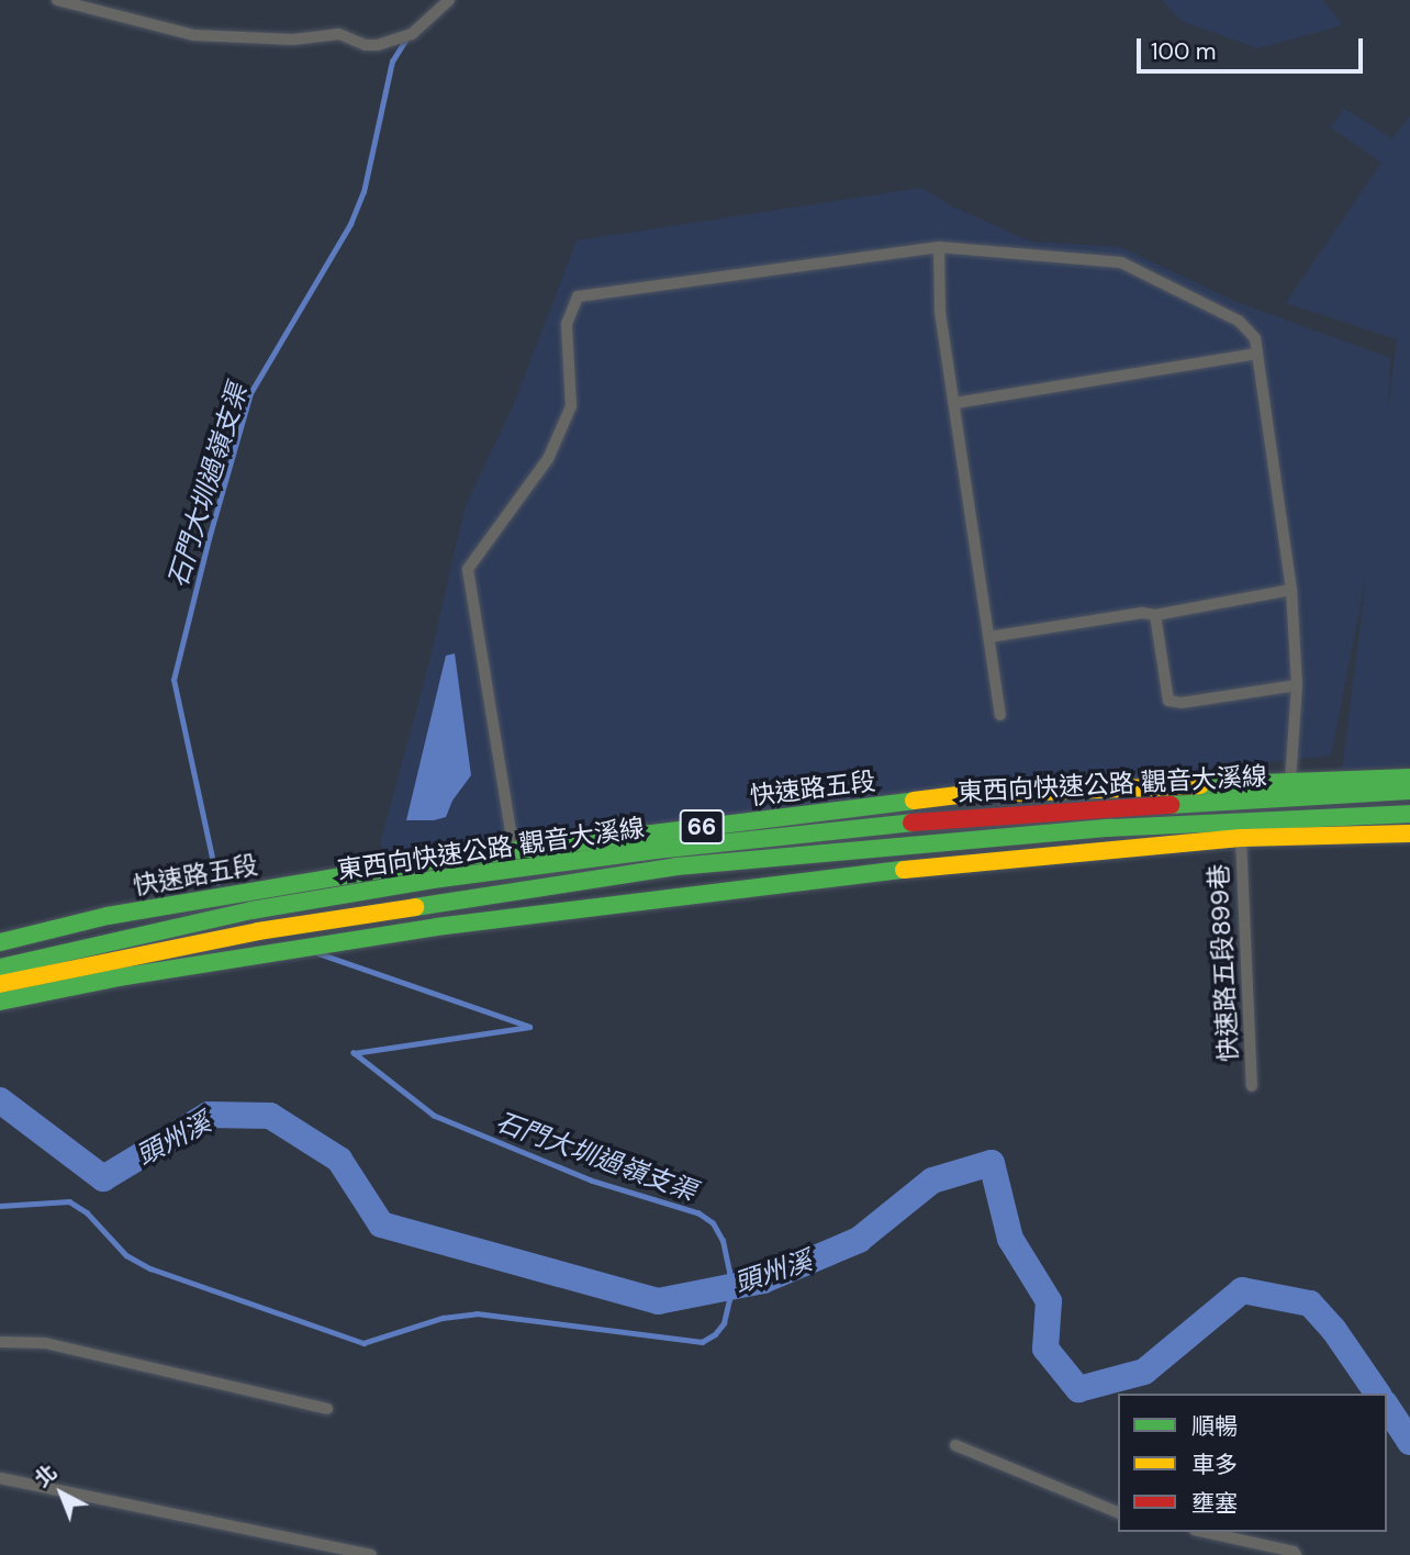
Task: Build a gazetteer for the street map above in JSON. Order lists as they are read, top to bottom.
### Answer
{
  "streets": {
    "main road": ["東西向快速公路 觀音大溪線", "快速路五段", "66"],
    "street": ["快速路五段899巷"]
  },
  "water": ["石門大圳過嶺支渠", "頭州溪"],
  "legend": ["順暢", "車多", "壅塞"],
  "scale_bar": "100 m",
  "north": "top left"
}
